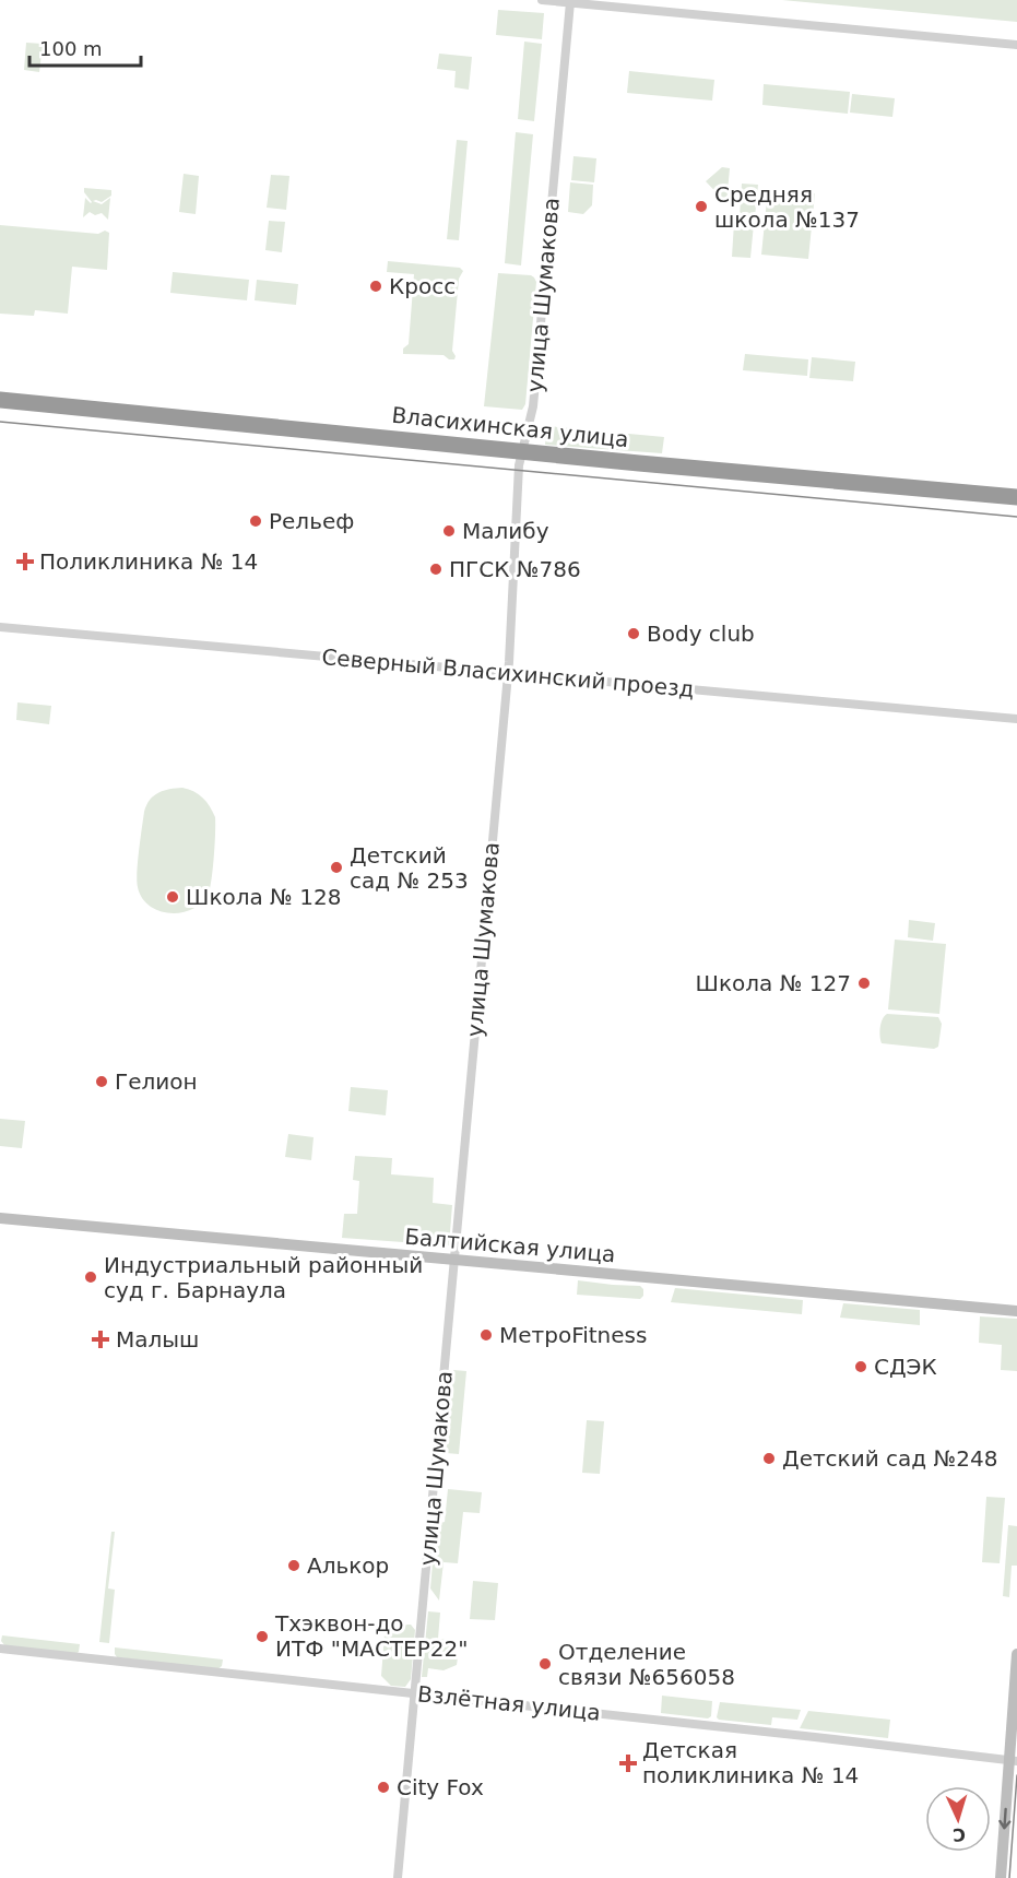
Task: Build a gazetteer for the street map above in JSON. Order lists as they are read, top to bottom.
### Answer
{
  "streets": {
    "highway": ["Власихинская улица"],
    "main road": ["Балтийская улица"],
    "street": ["улица Шумакова", "Северный Власихинский проезд", "Взлётная улица"]
  },
  "crossings": [
    ["улица Шумакова", "Власихинская улица"],
    ["улица Шумакова", "Северный Власихинский проезд"],
    ["улица Шумакова", "Балтийская улица"],
    ["улица Шумакова", "Взлётная улица"]
  ],
  "places": {
    "other": [
      "Средняя школа №137",
      "Кросс",
      "Рельеф",
      "Малибу",
      "ПГСК №786",
      "Body club",
      "Детский сад № 253",
      "Школа № 128",
      "Школа № 127",
      "Гелион",
      "Индустриальный районный суд г. Барнаула",
      "МетроFitness",
      "СДЭК",
      "Детский сад №248",
      "Алькор",
      "Тхэквон-до ИТФ \"МАСТЕР22\"",
      "Отделение связи №656058",
      "City Fox"
    ],
    "health": ["Поликлиника № 14", "Малыш", "Детская поликлиника № 14"]
  },
  "scale_bar": "100 m",
  "north": "bottom"
}
